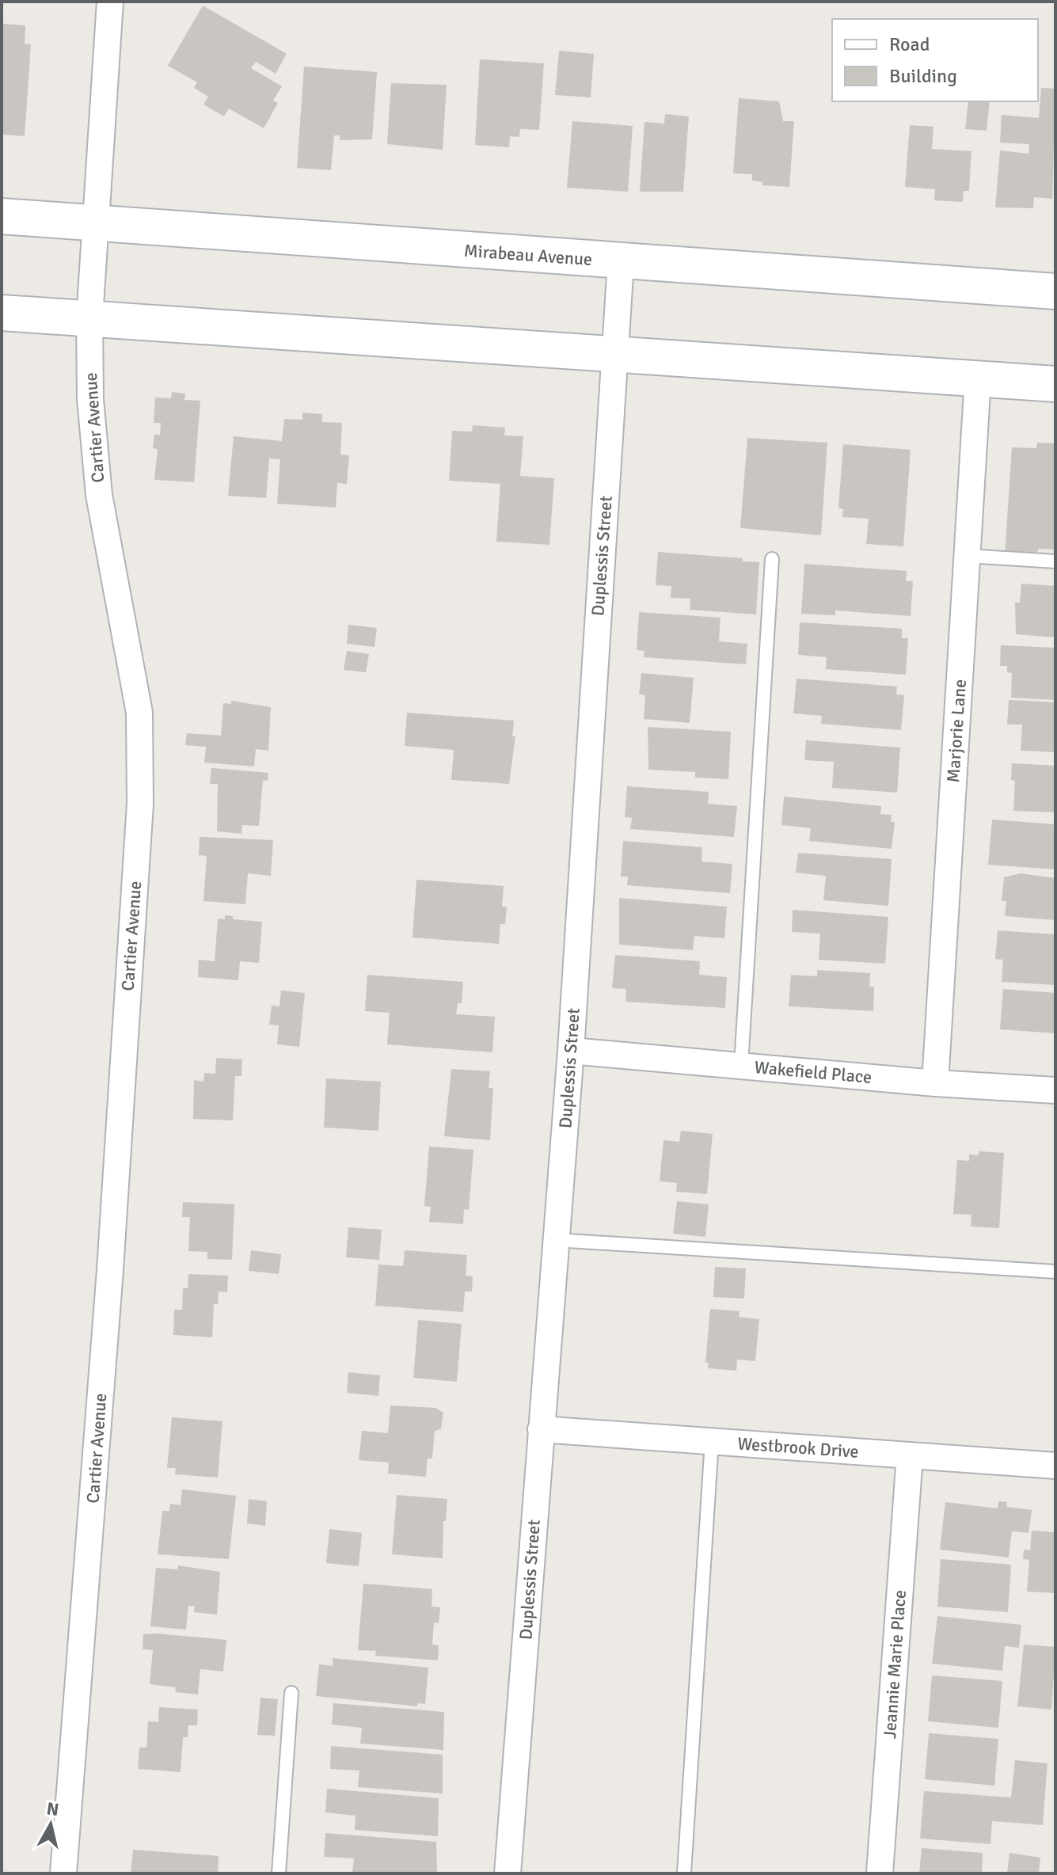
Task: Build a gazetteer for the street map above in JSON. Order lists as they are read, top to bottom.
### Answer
{
  "streets": {
    "street": [
      "Mirabeau Avenue",
      "Cartier Avenue",
      "Duplessis Street",
      "Marjorie Lane",
      "Wakefield Place",
      "Westbrook Drive",
      "Jeannie Marie Place"
    ]
  },
  "crossings": [
    ["Mirabeau Avenue", "Cartier Avenue"],
    ["Mirabeau Avenue", "Duplessis Street"],
    ["Duplessis Street", "Wakefield Place"],
    ["Duplessis Street", "Westbrook Drive"],
    ["Marjorie Lane", "Wakefield Place"],
    ["Westbrook Drive", "Jeannie Marie Place"]
  ],
  "legend": ["Road", "Building"],
  "north": "top"
}
